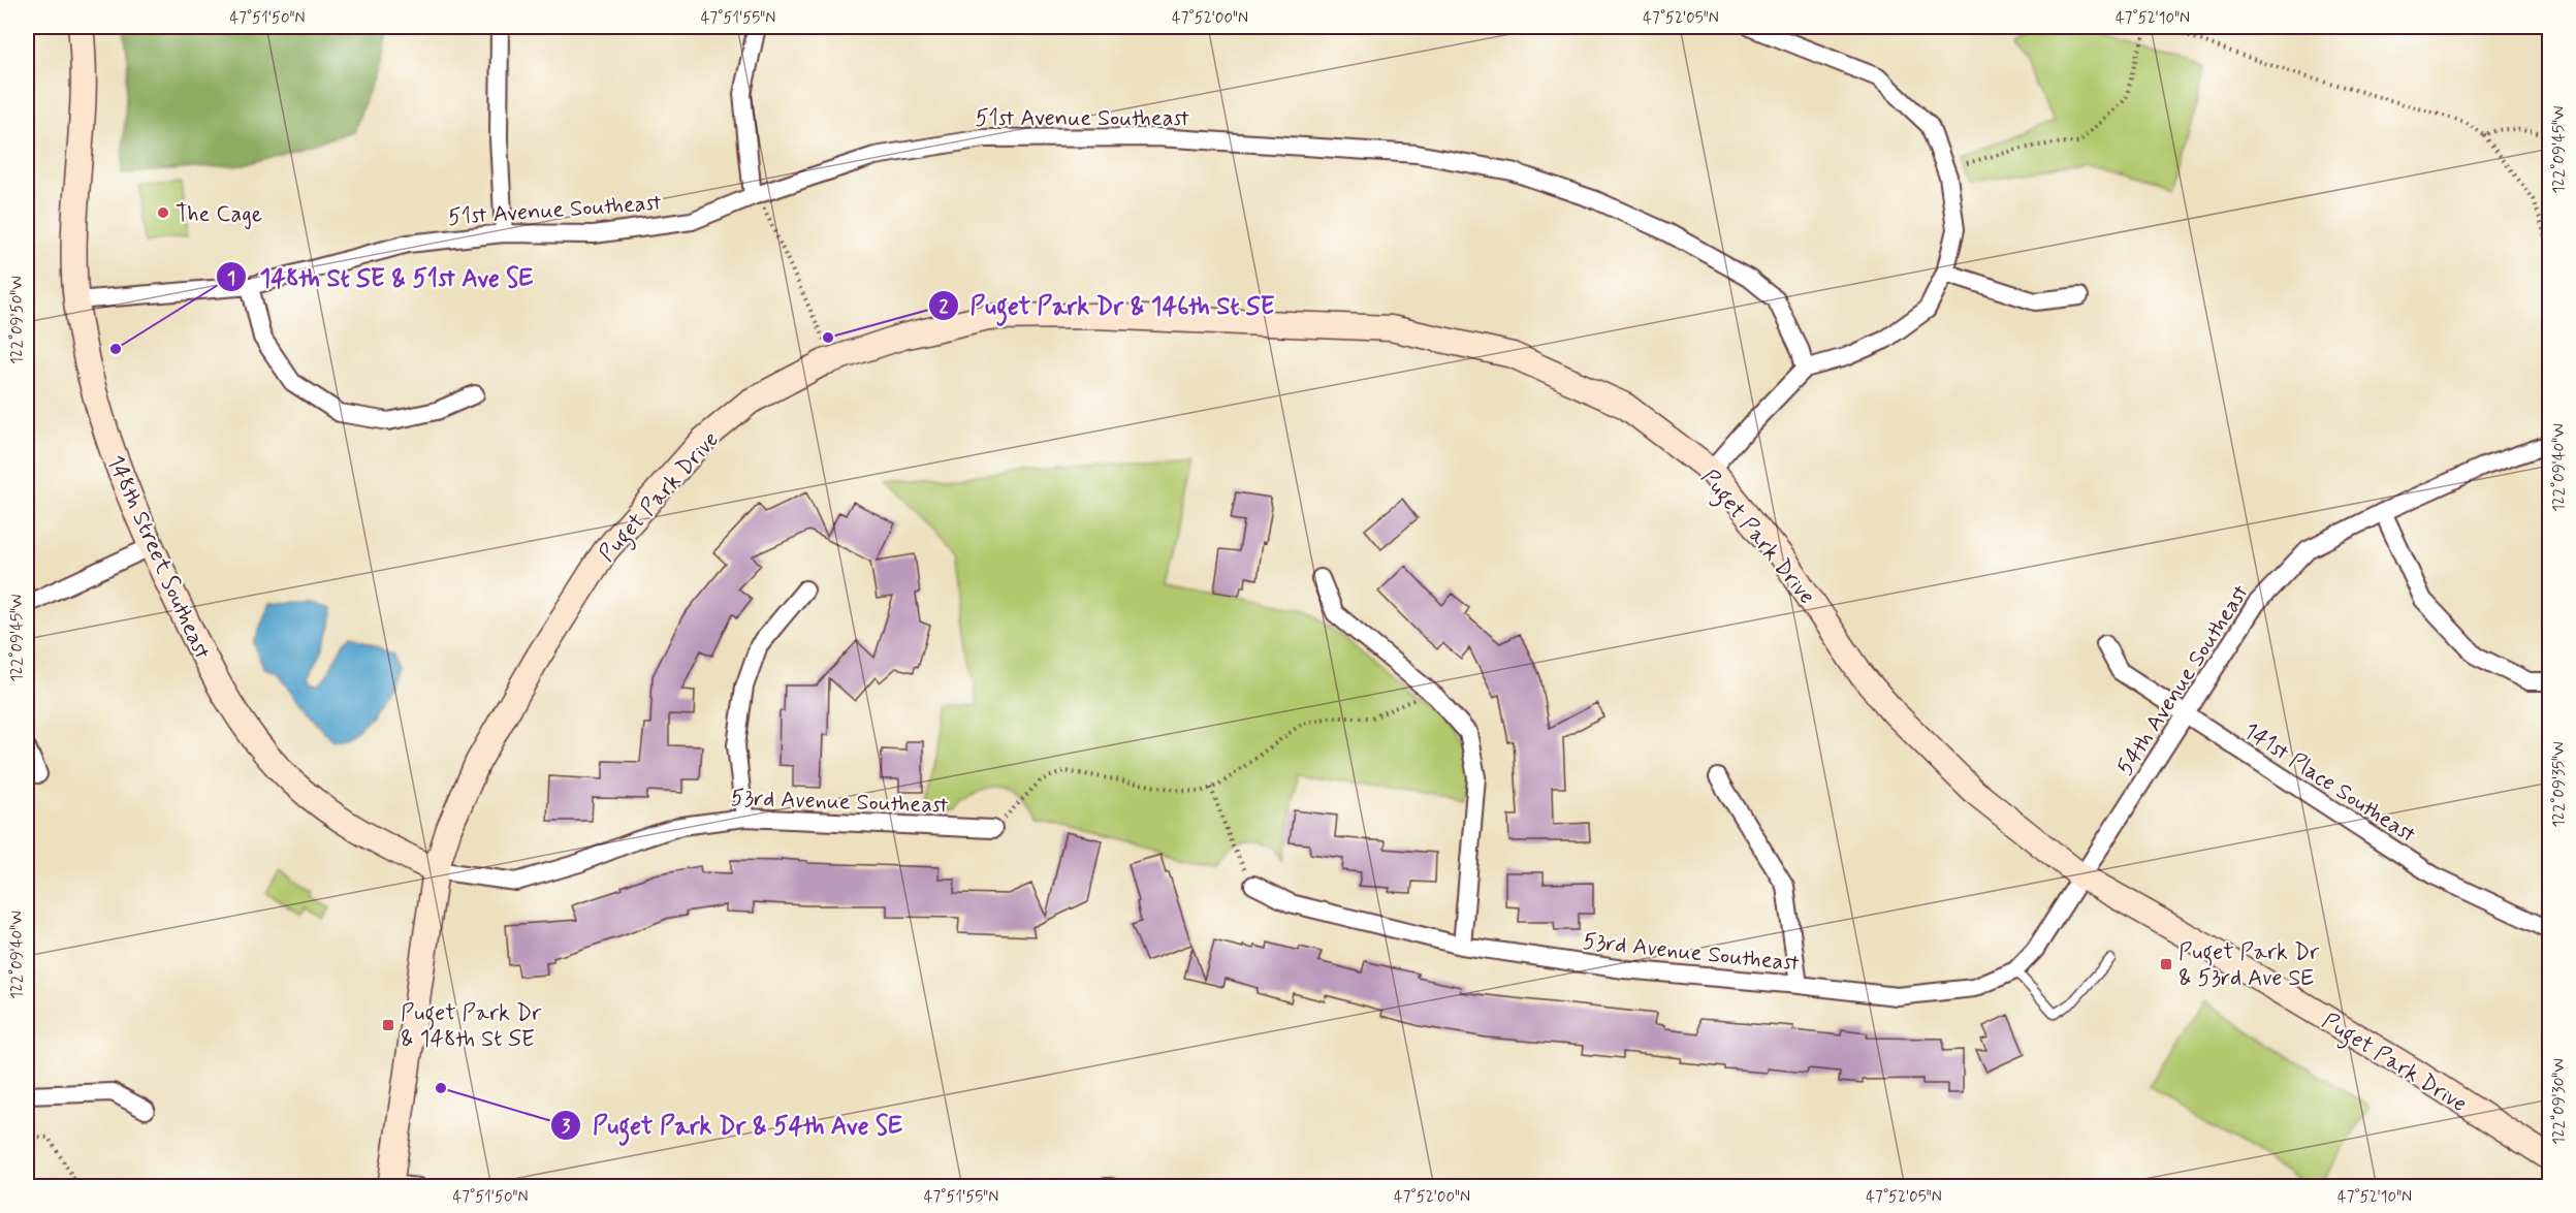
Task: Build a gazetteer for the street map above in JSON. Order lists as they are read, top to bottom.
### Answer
{
  "streets": {
    "street": [
      "51st Avenue Southeast",
      "Puget Park Drive",
      "148th Street Southeast",
      "54th Avenue Southeast",
      "141st Place Southeast",
      "53rd Avenue Southeast"
    ]
  },
  "crossings": [
    ["51st Avenue Southeast", "148th Street Southeast"],
    ["Puget Park Drive", "148th Street Southeast"],
    ["Puget Park Drive", "54th Avenue Southeast"],
    ["Puget Park Drive", "53rd Avenue Southeast"],
    ["148th Street Southeast", "53rd Avenue Southeast"],
    ["54th Avenue Southeast", "141st Place Southeast"],
    ["54th Avenue Southeast", "53rd Avenue Southeast"]
  ],
  "places": {
    "other": [
      "The Cage",
      "Puget Park Dr & 146th St SE",
      "148th St SE & 51st Ave SE",
      "Puget Park Dr & 54th Ave SE"
    ],
    "transit": ["Puget Park Dr & 53rd Ave SE", "Puget Park Dr & 148th St SE"]
  },
  "coordinates": [
    "47°51'50\"N",
    "47°51'55\"N",
    "47°52'00\"N",
    "47°52'05\"N",
    "47°52'10\"N",
    "122°09'45\"W",
    "122°09'50\"W",
    "122°09'40\"W",
    "122°09'35\"W",
    "122°09'30\"W"
  ]
}
